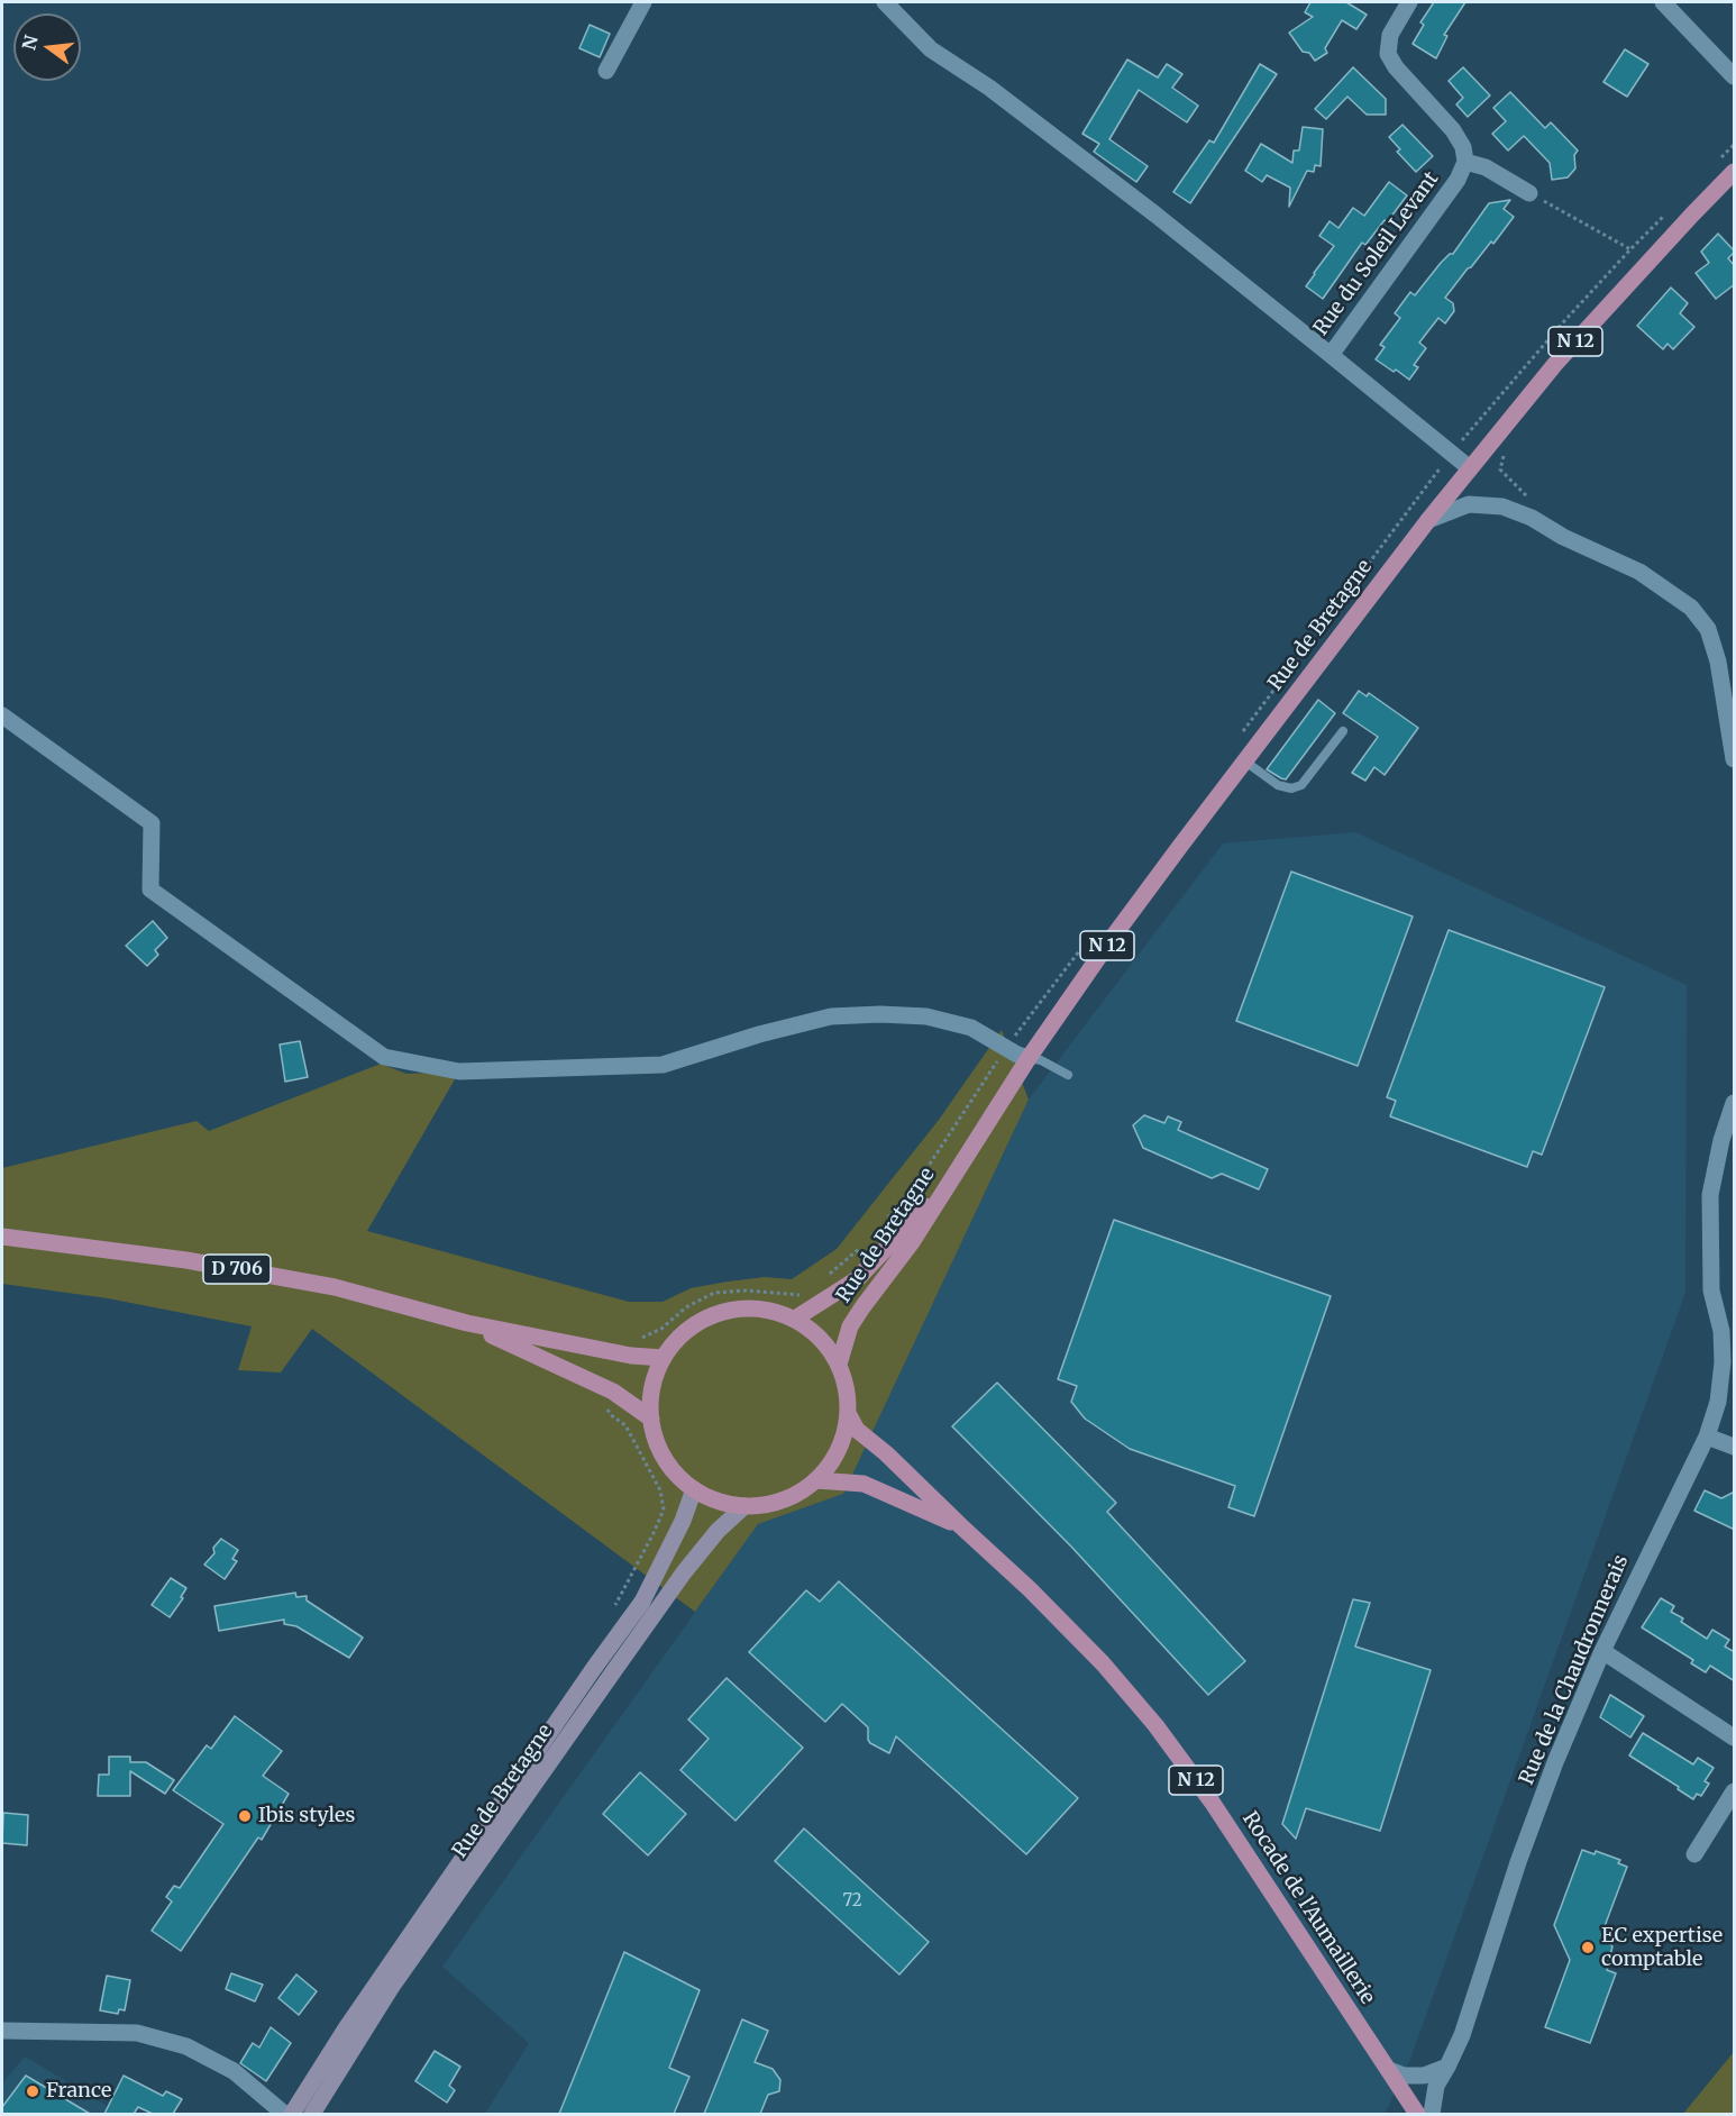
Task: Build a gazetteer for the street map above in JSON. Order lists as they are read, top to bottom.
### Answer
{
  "streets": {
    "main road": [
      "N 12",
      "Rue de Bretagne",
      "D 706",
      "Rocade de l'Aumaillerie"
    ],
    "street": ["Rue du Soleil Levant", "Rue de la Chaudronnerais"]
  },
  "crossings": [
    ["Rue du Soleil Levant", "Rue de Bretagne"],
    ["Rue de Bretagne", "D 706"],
    ["Rue de Bretagne", "Rocade de l'Aumaillerie"],
    ["D 706", "Rocade de l'Aumaillerie"]
  ],
  "places": ["Ibis styles", "EC expertise comptable", "France"],
  "house_numbers": ["72"],
  "north": "left"
}
